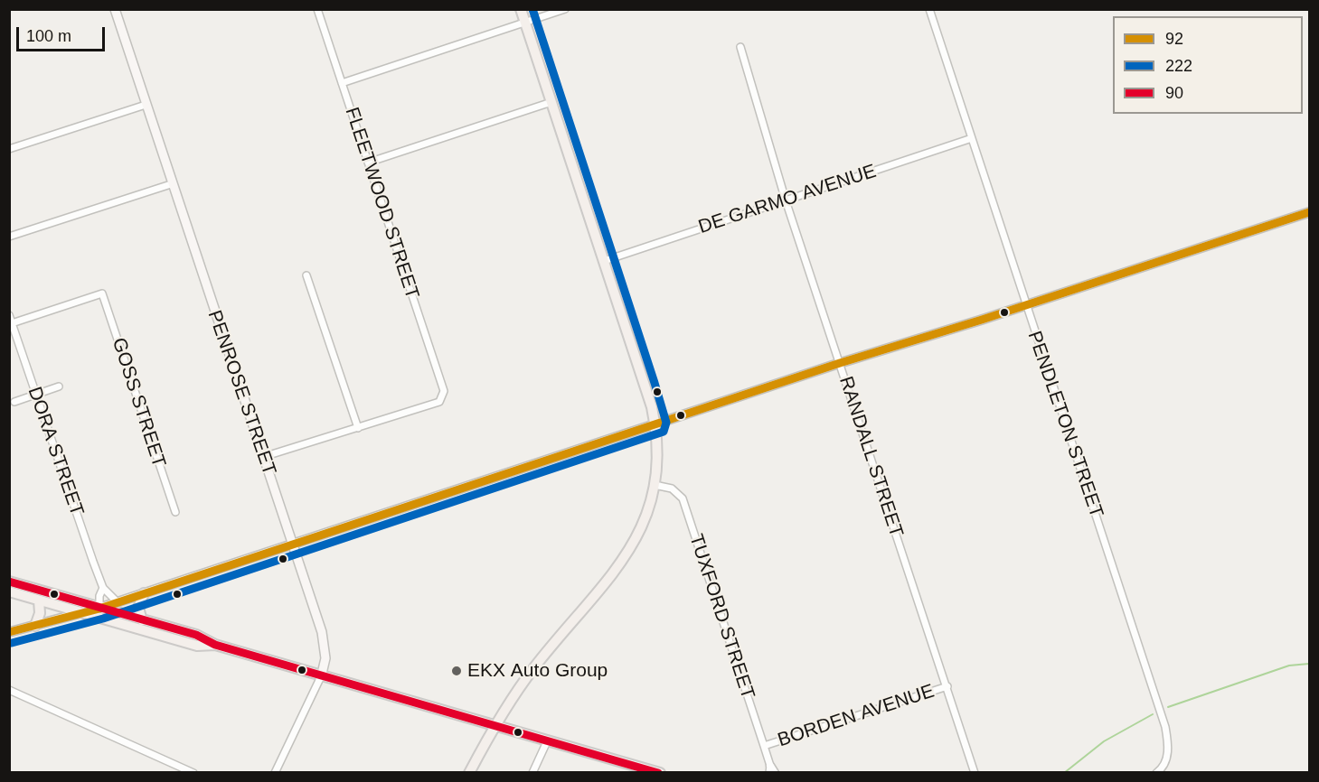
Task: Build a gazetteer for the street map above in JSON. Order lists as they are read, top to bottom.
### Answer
{
  "streets": {
    "main road": ["PENROSE STREET"],
    "street": [
      "DE GARMO AVENUE",
      "FLEETWOOD STREET",
      "GOSS STREET",
      "PENDLETON STREET",
      "DORA STREET",
      "RANDALL STREET",
      "TUXFORD STREET",
      "BORDEN AVENUE"
    ]
  },
  "crossings": [
    ["DE GARMO AVENUE", "PENDLETON STREET"],
    ["DE GARMO AVENUE", "RANDALL STREET"],
    ["GOSS STREET", "DORA STREET"],
    ["RANDALL STREET", "BORDEN AVENUE"],
    ["TUXFORD STREET", "BORDEN AVENUE"]
  ],
  "places": ["EKX Auto Group"],
  "lines": ["transit line 222", "transit line 92", "transit line 90"],
  "legend": ["92", "222", "90"],
  "scale_bar": "100 m"
}
